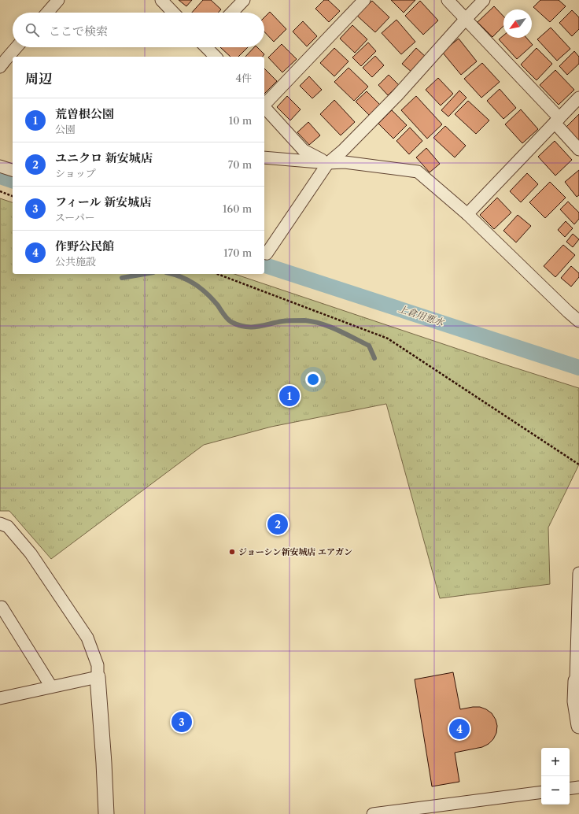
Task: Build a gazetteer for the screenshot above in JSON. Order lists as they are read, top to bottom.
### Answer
{
  "water": ["上倉用悪水"],
  "places": ["ジョーシン新安城店 エアガン"],
  "north": "bottom left",
  "page": {
    "search": "ここで検索",
    "heading": ["周辺", "4件"],
    "list": [
      {
        "mark": "1",
        "name": "荒曽根公園",
        "note": "公園",
        "value": "10 m"
      },
      {
        "mark": "2",
        "name": "ユニクロ 新安城店",
        "note": "ショップ",
        "value": "70 m"
      },
      {
        "mark": "3",
        "name": "フィール 新安城店",
        "note": "スーパー",
        "value": "160 m"
      },
      {
        "mark": "4",
        "name": "作野公民館",
        "note": "公共施設",
        "value": "170 m"
      }
    ],
    "pins": [
      "1",
      "2",
      "3",
      "4"
    ],
    "map_buttons": ["+", "−"]
  }
}
